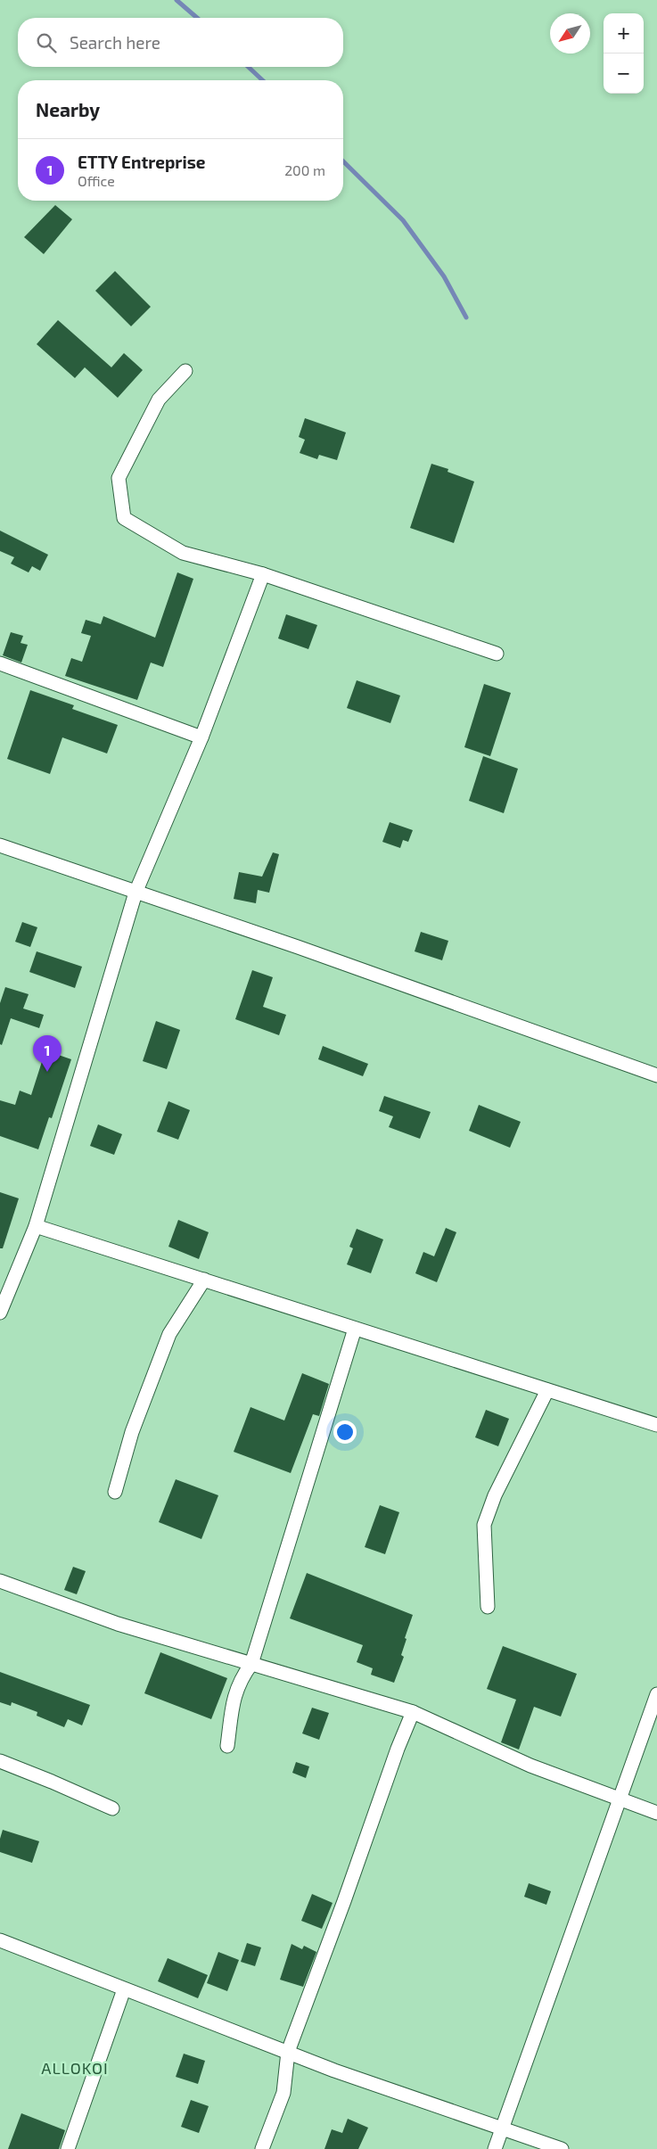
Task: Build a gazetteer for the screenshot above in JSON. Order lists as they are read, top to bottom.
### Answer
{
  "districts": ["ALLOKOI"],
  "north": "bottom left",
  "page": {
    "map_buttons": ["+", "−"],
    "search": "Search here",
    "heading": "Nearby",
    "list": [
      {
        "mark": "1",
        "name": "ETTY Entreprise",
        "note": "Office",
        "value": "200 m"
      }
    ],
    "pins": "1"
  }
}
